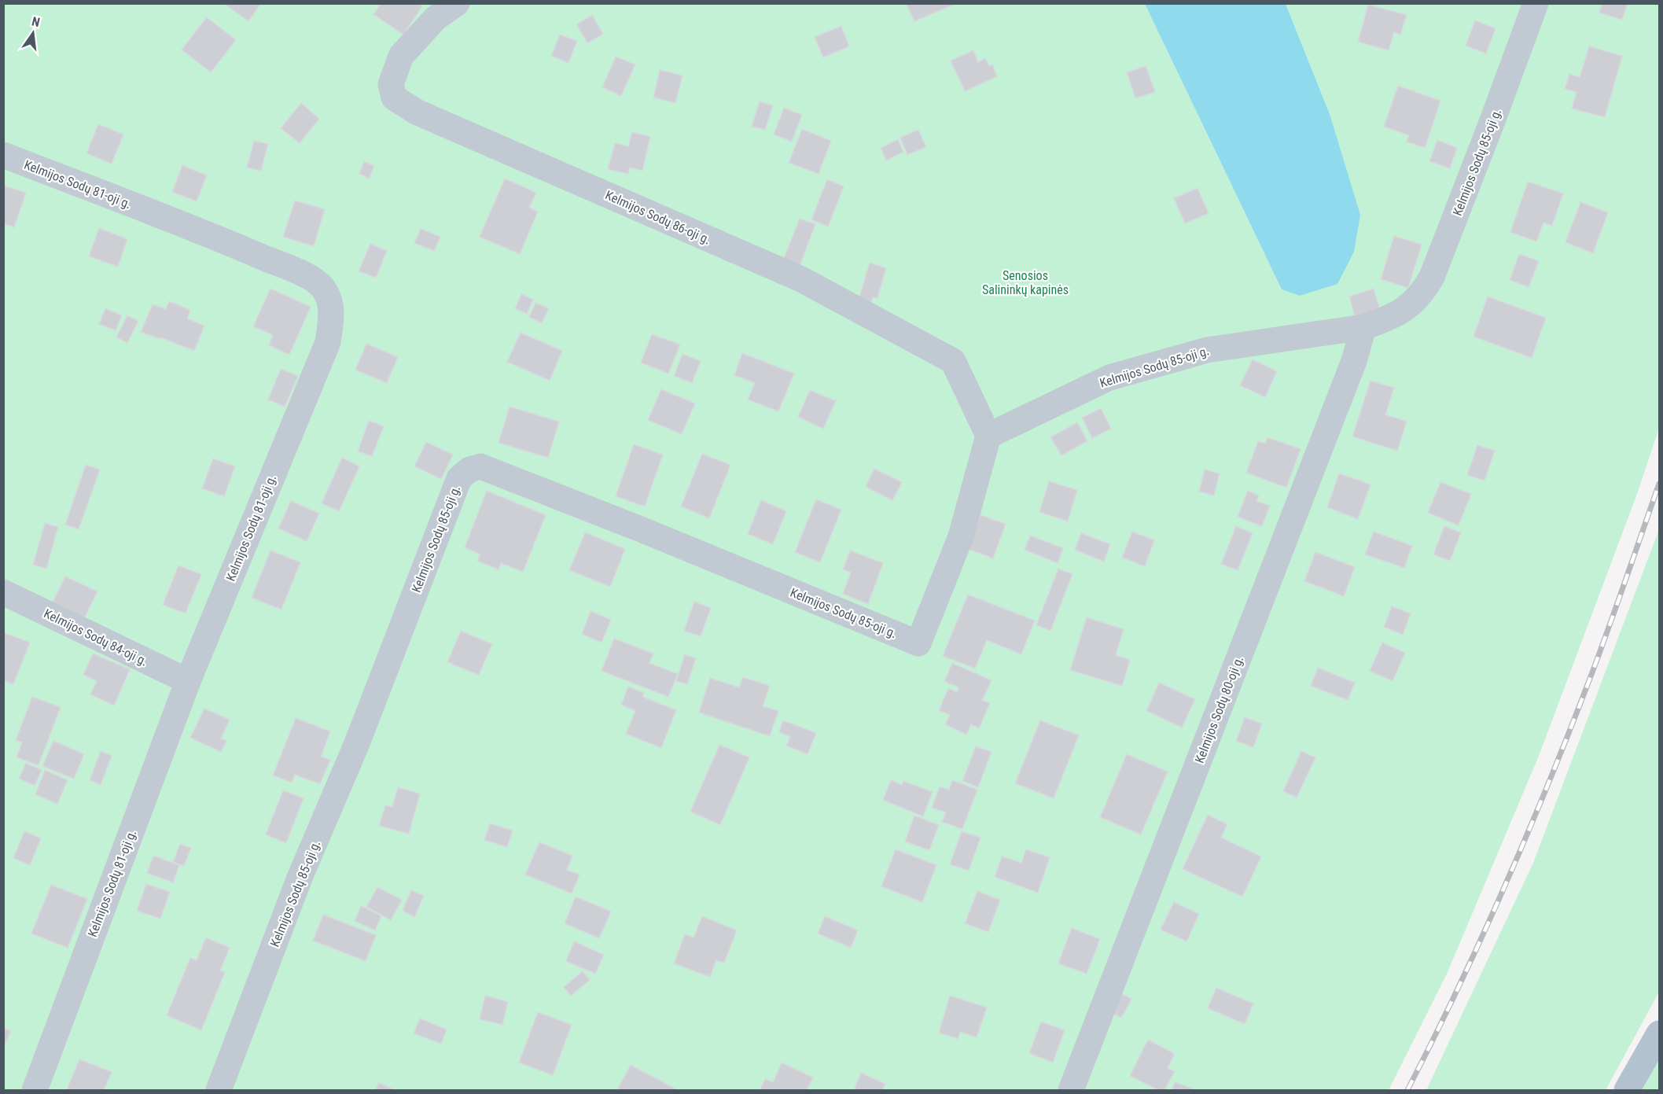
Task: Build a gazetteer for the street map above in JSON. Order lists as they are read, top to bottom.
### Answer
{
  "streets": {
    "street": [
      "Kelmijos Sodų 85-oji g.",
      "Kelmijos Sodų 81-oji g.",
      "Kelmijos Sodų 86-oji g.",
      "Kelmijos Sodų 84-oji g.",
      "Kelmijos Sodų 80-oji g."
    ]
  },
  "crossings": [
    ["Kelmijos Sodų 85-oji g.", "Kelmijos Sodų 86-oji g."],
    ["Kelmijos Sodų 85-oji g.", "Kelmijos Sodų 80-oji g."],
    ["Kelmijos Sodų 81-oji g.", "Kelmijos Sodų 84-oji g."]
  ],
  "parks": ["Senosios Salininkų kapinės"],
  "north": "top"
}
